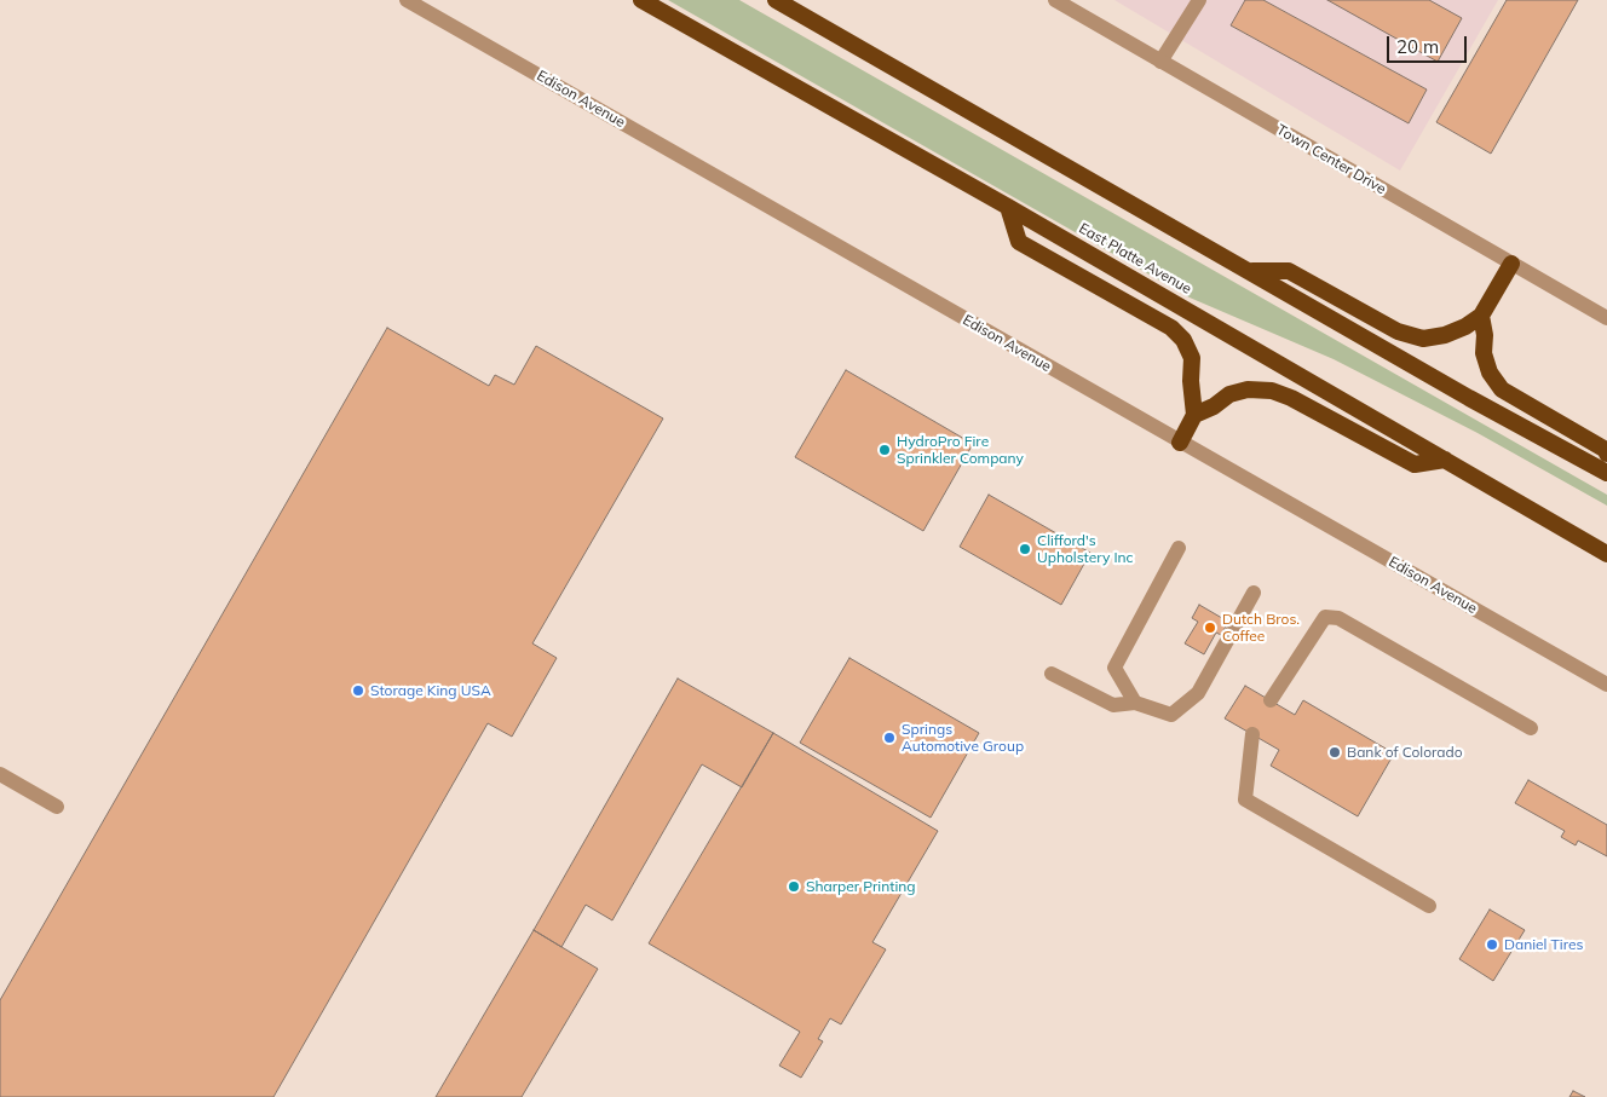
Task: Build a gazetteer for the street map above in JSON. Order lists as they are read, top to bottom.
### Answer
{
  "streets": {
    "highway": ["East Platte Avenue"],
    "street": ["Edison Avenue", "Town Center Drive"]
  },
  "places": [
    "HydroPro Fire Sprinkler Company",
    "Clifford's Upholstery Inc",
    "Dutch Bros. Coffee",
    "Storage King USA",
    "Springs Automotive Group",
    "Bank of Colorado",
    "Sharper Printing",
    "Daniel Tires"
  ],
  "scale_bar": "20 m"
}
